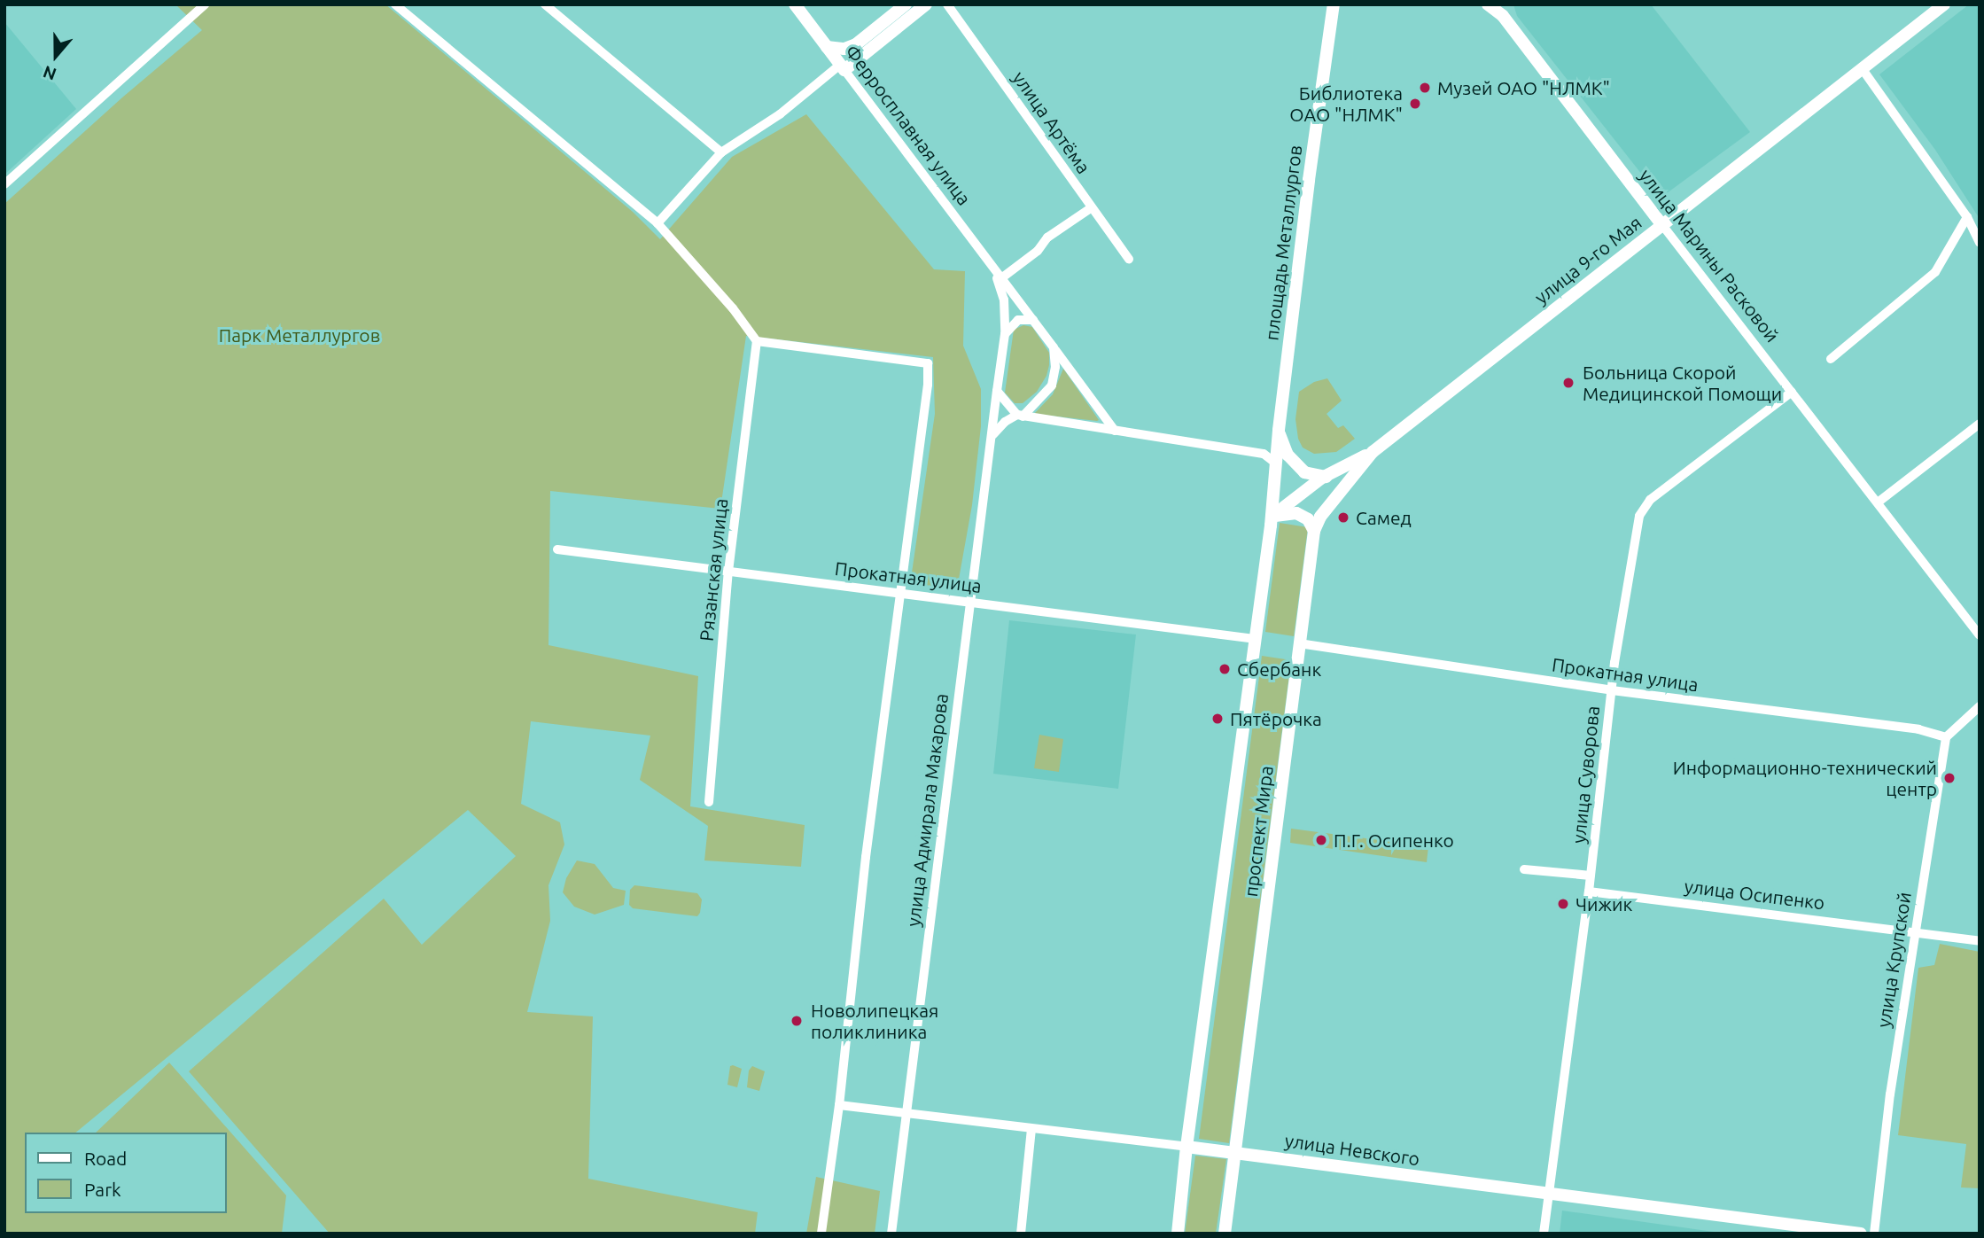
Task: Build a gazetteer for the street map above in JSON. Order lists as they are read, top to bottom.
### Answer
{
  "streets": {
    "main road": [
      "Ферросплавная улица",
      "площадь Металлургов",
      "улица Марины Расковой",
      "улица 9-го Мая",
      "проспект Мира",
      "улица Невского"
    ],
    "street": [
      "улица Артёма",
      "Рязанская улица",
      "Прокатная улица",
      "улица Суворова",
      "улица Адмирала Макарова",
      "улица Осипенко",
      "улица Крупской"
    ]
  },
  "crossings": [
    ["площадь Металлургов", "проспект Мира"],
    ["улица Марины Расковой", "улица 9-го Мая"],
    ["улица Марины Расковой", "улица Суворова"],
    ["улица 9-го Мая", "проспект Мира"],
    ["Рязанская улица", "Прокатная улица"],
    ["Прокатная улица", "улица Суворова"],
    ["Прокатная улица", "улица Адмирала Макарова"],
    ["Прокатная улица", "проспект Мира"],
    ["Прокатная улица", "улица Крупской"],
    ["улица Суворова", "улица Осипенко"],
    ["улица Суворова", "улица Невского"],
    ["улица Адмирала Макарова", "улица Невского"],
    ["проспект Мира", "улица Невского"],
    ["улица Осипенко", "улица Крупской"]
  ],
  "parks": ["Парк Металлургов"],
  "places": [
    "Музей ОАО \"НЛМК\"",
    "Библиотека ОАО \"НЛМК\"",
    "Больница Скорой Медицинской Помощи",
    "Самед",
    "Сбербанк",
    "Пятёрочка",
    "Информационно-технический центр",
    "П.Г. Осипенко",
    "Чижик",
    "Новолипецкая поликлиника"
  ],
  "legend": ["Road", "Park"],
  "north": "bottom"
}
